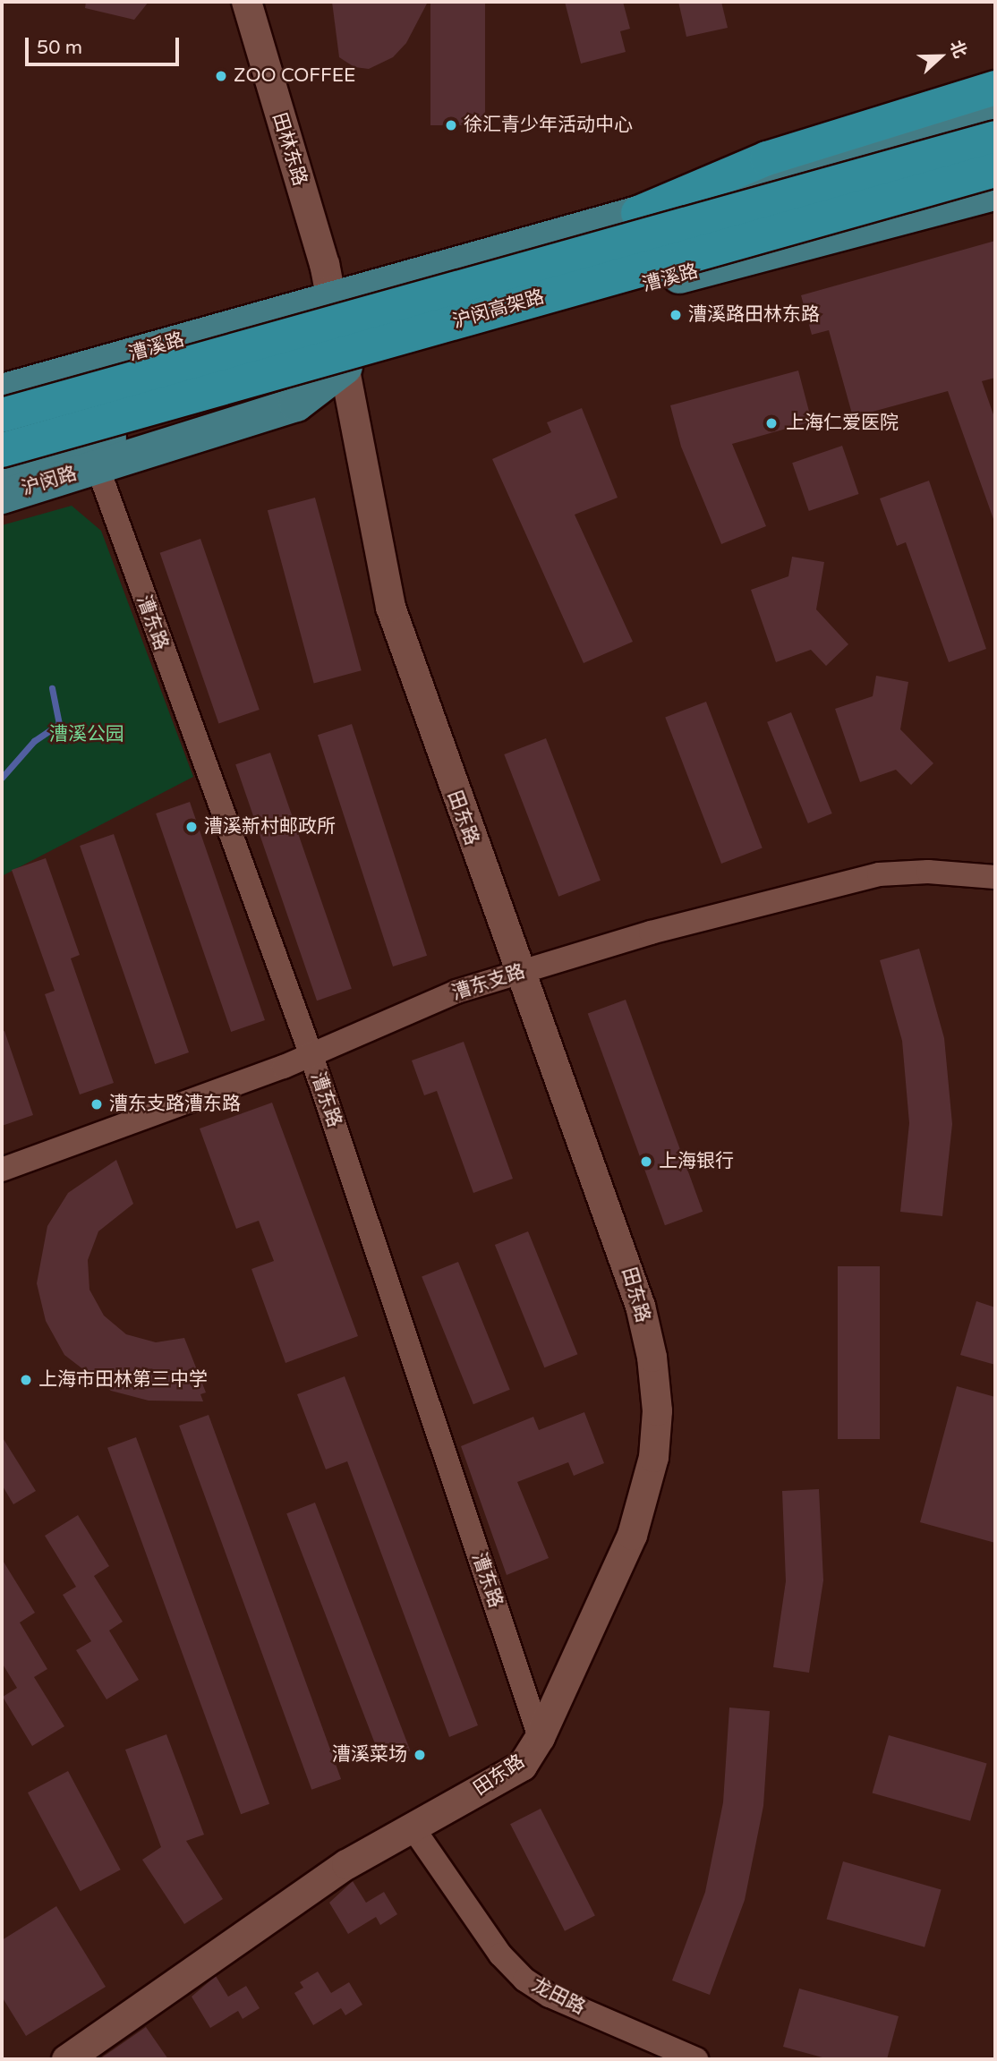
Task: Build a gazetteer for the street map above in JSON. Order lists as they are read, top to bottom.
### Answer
{
  "streets": {
    "highway": ["沪闵高架路"],
    "main road": ["漕溪路", "沪闵路"],
    "street": [
      "田林东路",
      "漕东路",
      "田东路",
      "漕东支路",
      "龙田路"
    ]
  },
  "crossings": [
    ["田林东路", "漕溪路"],
    ["田林东路", "田东路"],
    ["漕溪路", "沪闵路"],
    ["漕溪路", "漕东路"],
    ["漕溪路", "田东路"],
    ["沪闵路", "漕东路"],
    ["漕东路", "田东路"],
    ["漕东路", "漕东支路"],
    ["田东路", "漕东支路"],
    ["田东路", "龙田路"]
  ],
  "parks": ["漕溪公园"],
  "places": [
    "ZOO COFFEE",
    "徐汇青少年活动中心",
    "漕溪路田林东路",
    "上海仁爱医院",
    "漕溪新村邮政所",
    "漕东支路漕东路",
    "上海银行",
    "上海市田林第三中学",
    "漕溪菜场"
  ],
  "scale_bar": "50 m",
  "north": "right"
}
